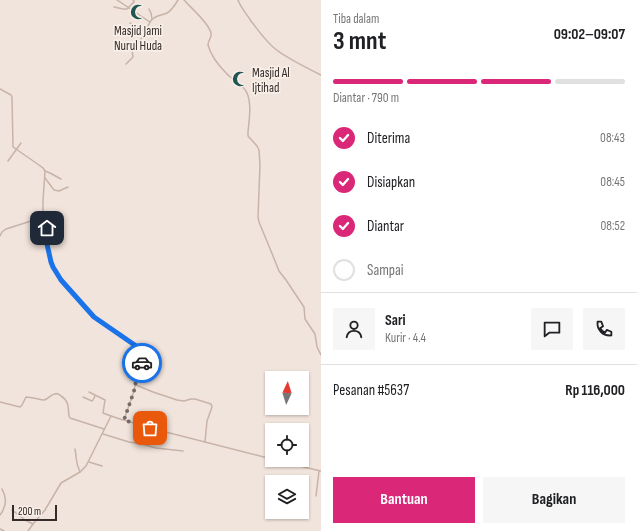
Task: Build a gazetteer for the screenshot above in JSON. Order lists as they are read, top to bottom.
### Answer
{
  "places": {
    "mosque": ["Masjid Jami Nurul Huda", "Masjid Al Ijtihad"]
  },
  "scale_bar": "200 m",
  "north": "top",
  "page": {
    "heading": ["3 mnt", "Tiba dalam", "09:02–09:07"],
    "panel": [
      "Sari",
      "Kurir · 4.4",
      "Pesanan #5637",
      "Rp 116,000"
    ],
    "bar": "Diantar · 790 m",
    "list": [
      ["Diterima", "08:43"],
      ["Disiapkan", "08:45"],
      ["Diantar", "08:52"],
      "Sampai"
    ],
    "buttons": ["Bantuan", "Bagikan"],
    "scale": "200 m"
  }
}
